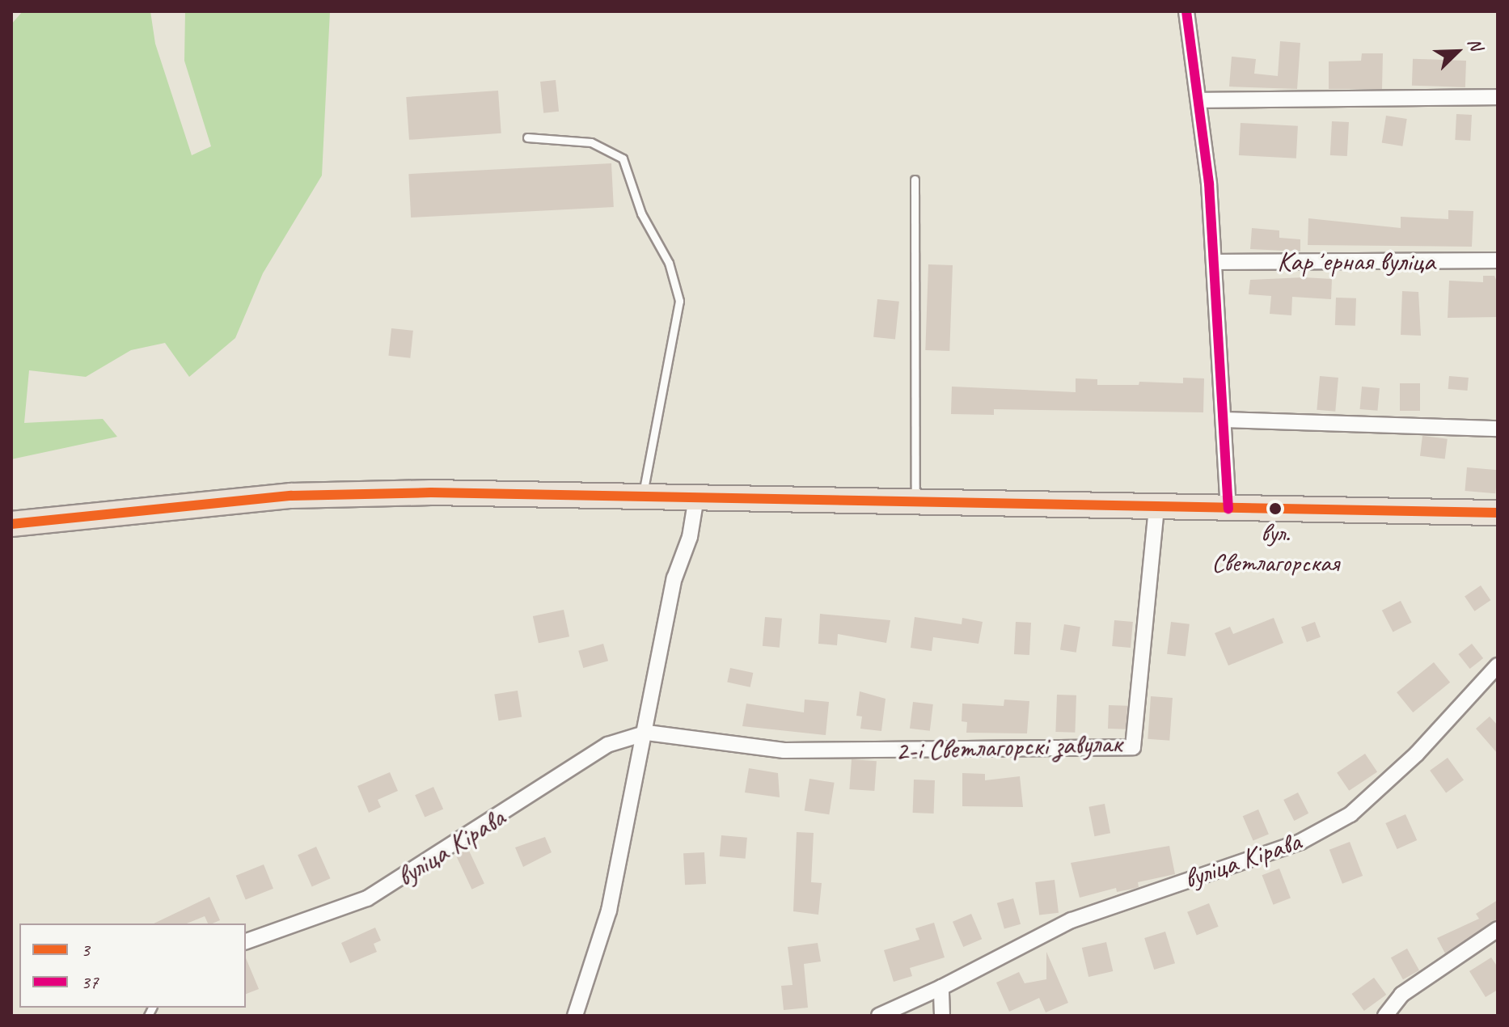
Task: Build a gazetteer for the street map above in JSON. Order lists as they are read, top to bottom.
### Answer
{
  "streets": {
    "street": ["Карʼерная вуліца", "2-і Светлагорскі завулак", "вуліца Кірава"]
  },
  "crossings": [
    ["2-і Светлагорскі завулак", "вуліца Кірава"]
  ],
  "places": ["вул. Светлагорская"],
  "lines": ["transit line 37", "transit line 3"],
  "legend": ["3", "37"],
  "north": "top right"
}
